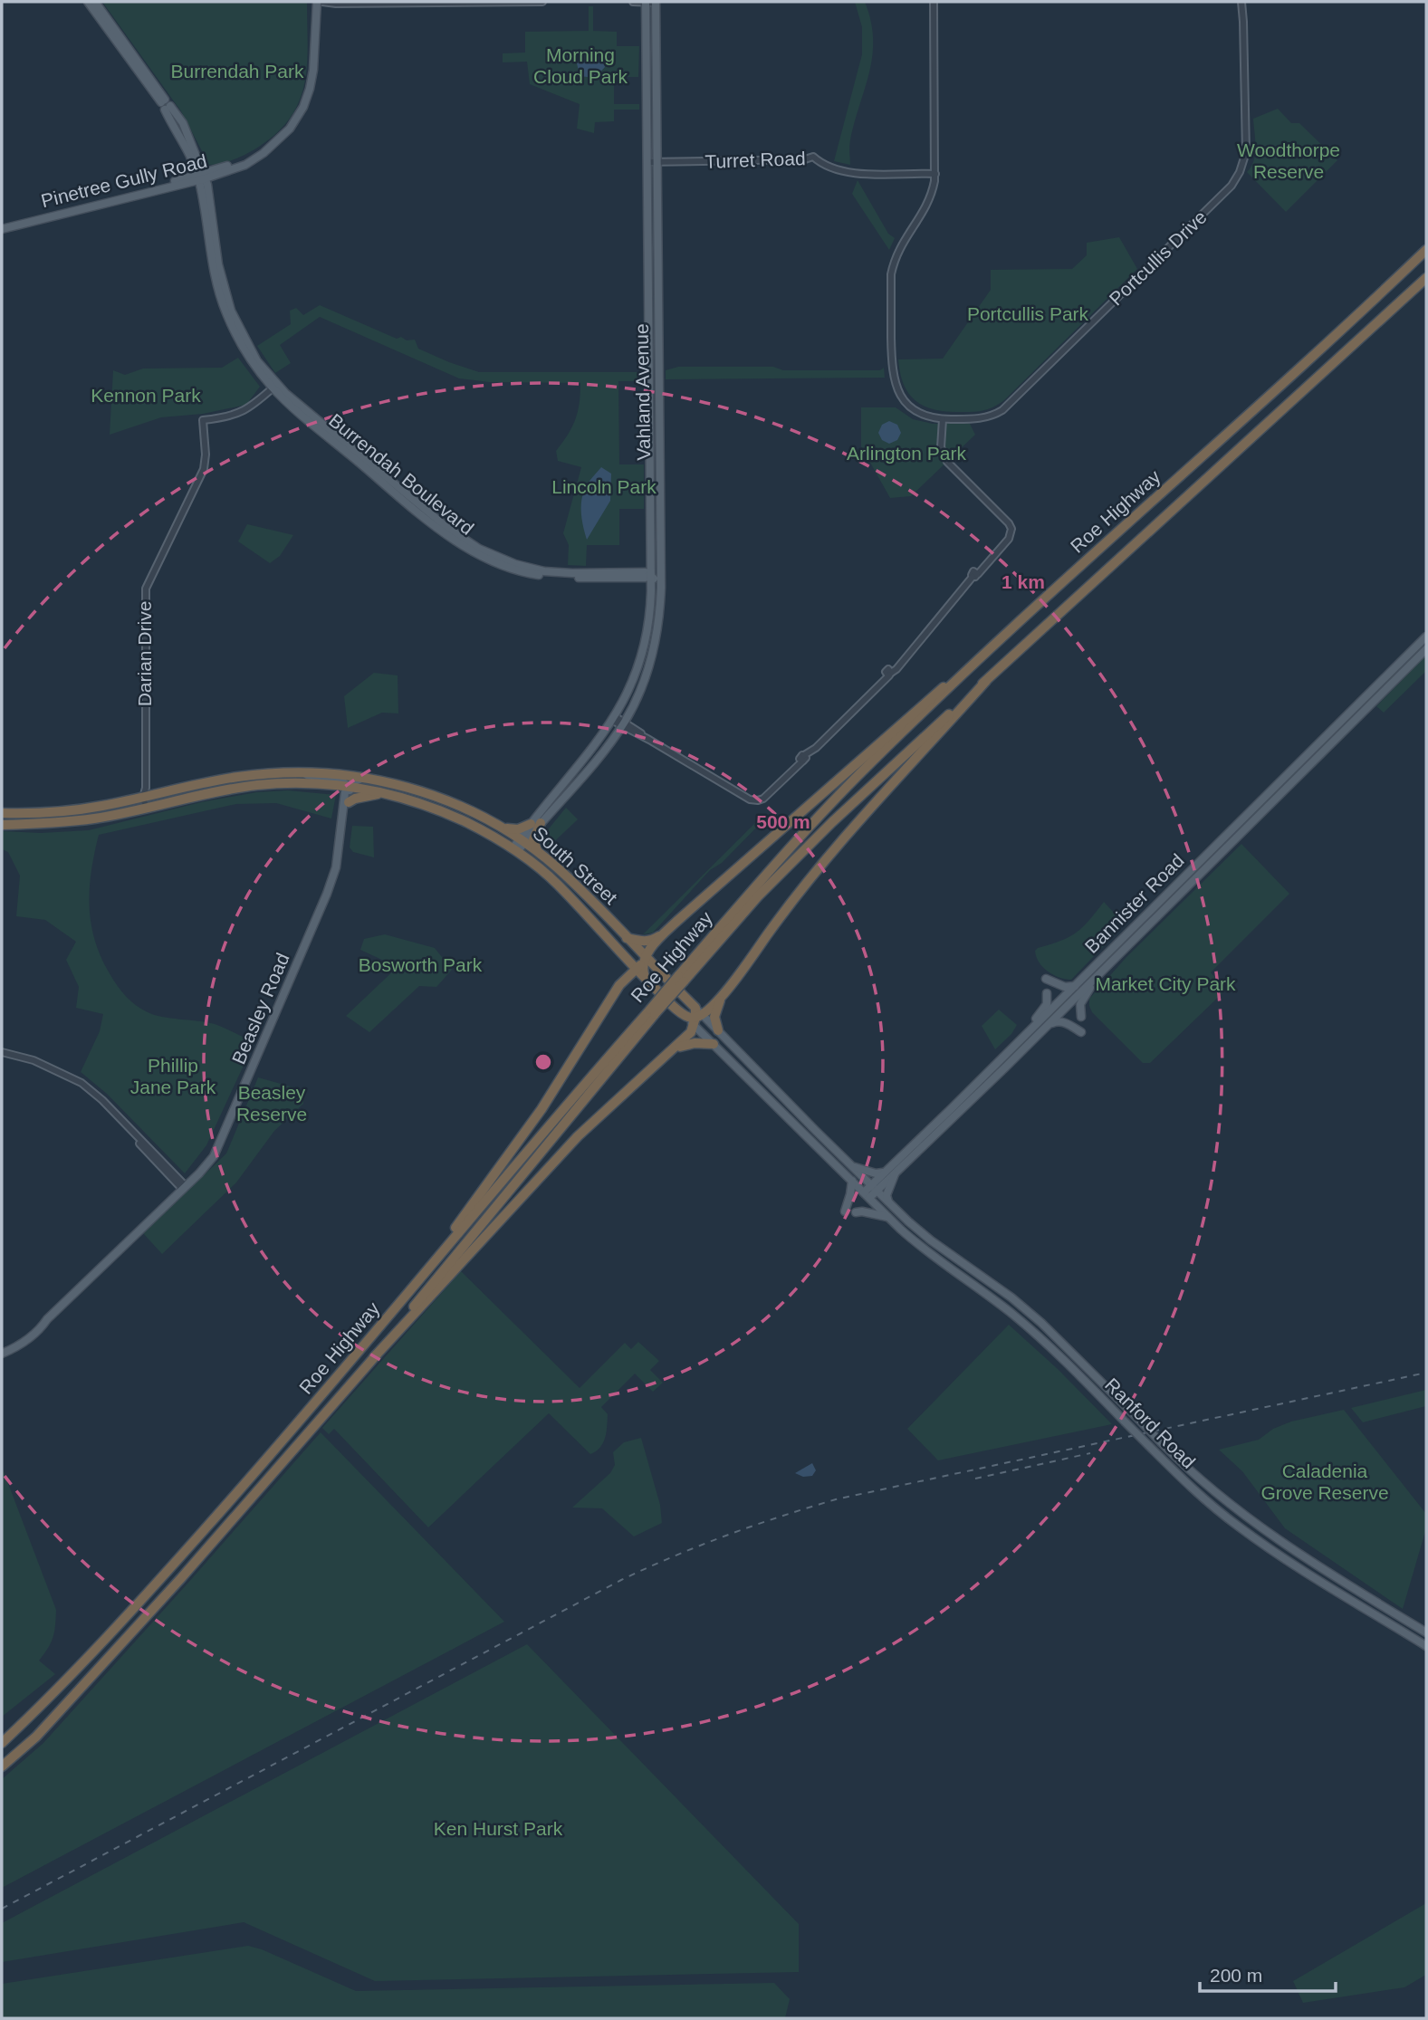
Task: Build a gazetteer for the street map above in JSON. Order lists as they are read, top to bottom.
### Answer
{
  "streets": {
    "highway": ["Roe Highway", "South Street"],
    "main road": [
      "Pinetree Gully Road",
      "Vahland Avenue",
      "Burrendah Boulevard",
      "Bannister Road",
      "Beasley Road",
      "Ranford Road"
    ],
    "street": ["Turret Road", "Portcullis Drive", "Darian Drive"]
  },
  "crossings": [
    ["Turret Road", "Portcullis Drive"],
    ["Turret Road", "Vahland Avenue"],
    ["Pinetree Gully Road", "Burrendah Boulevard"],
    ["Vahland Avenue", "Burrendah Boulevard"],
    ["Vahland Avenue", "South Street"],
    ["Burrendah Boulevard", "Darian Drive"],
    ["Darian Drive", "South Street"],
    ["South Street", "Beasley Road"],
    ["Bannister Road", "Ranford Road"]
  ],
  "parks": [
    "Morning Cloud Park",
    "Burrendah Park",
    "Woodthorpe Reserve",
    "Portcullis Park",
    "Kennon Park",
    "Arlington Park",
    "Lincoln Park",
    "Bosworth Park",
    "Market City Park",
    "Phillip Jane Park",
    "Beasley Reserve",
    "Caladenia Grove Reserve",
    "Ken Hurst Park"
  ],
  "scale_bar": "200 m",
  "rings": ["1 km", "500 m"]
}
